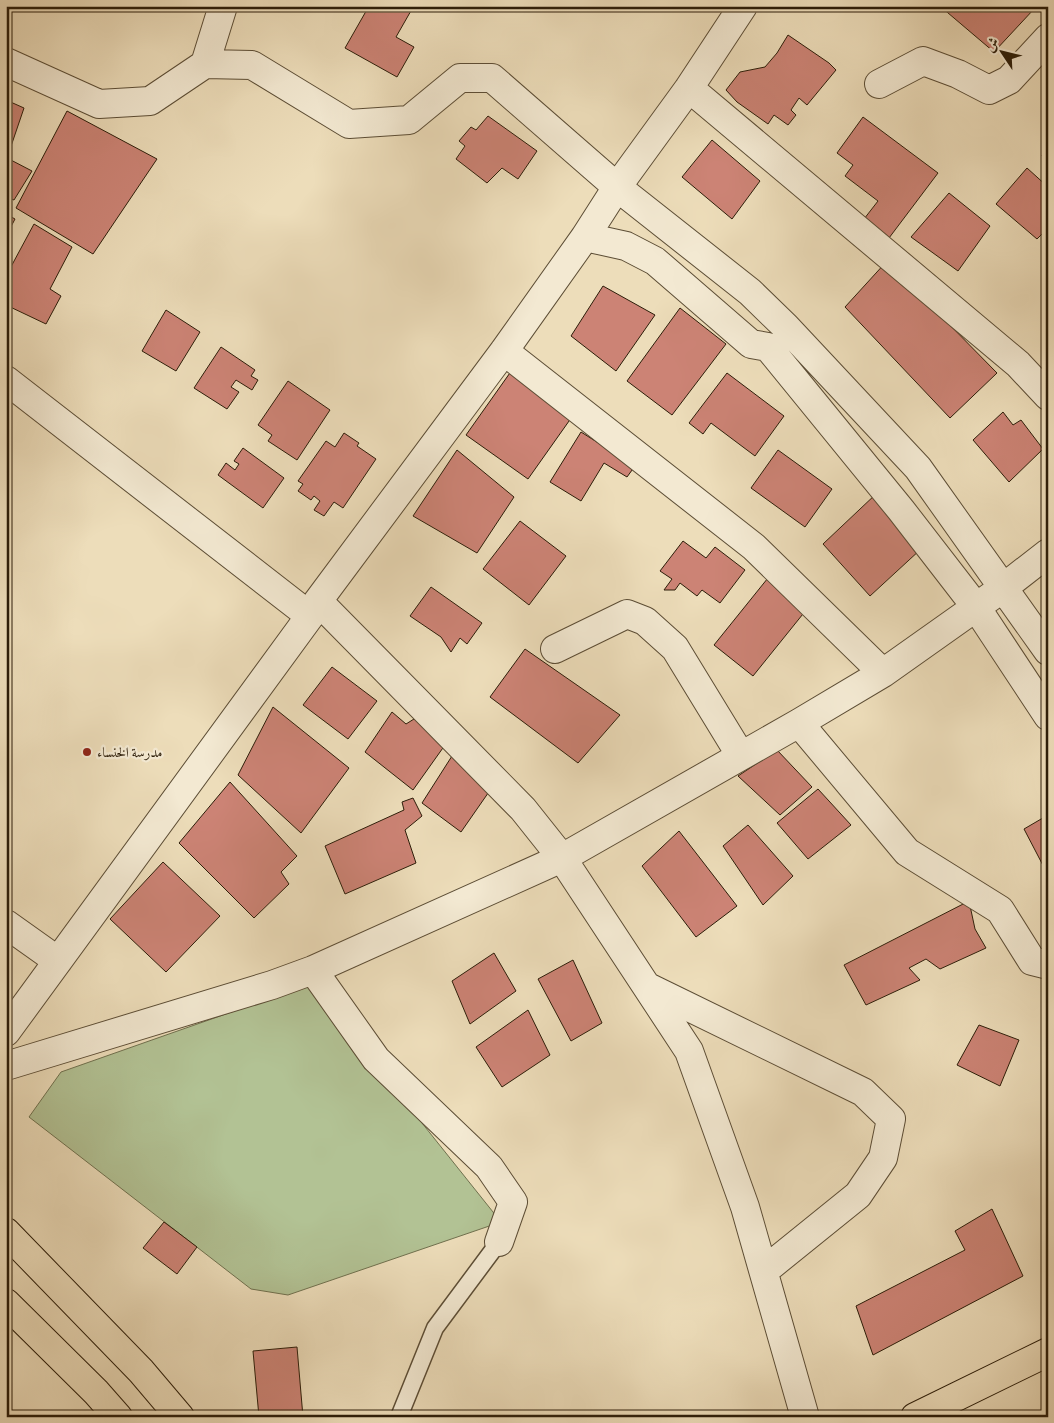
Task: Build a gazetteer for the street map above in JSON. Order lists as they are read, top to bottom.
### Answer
{
  "places": ["مدرسة الخنساء"],
  "north": "top left"
}
